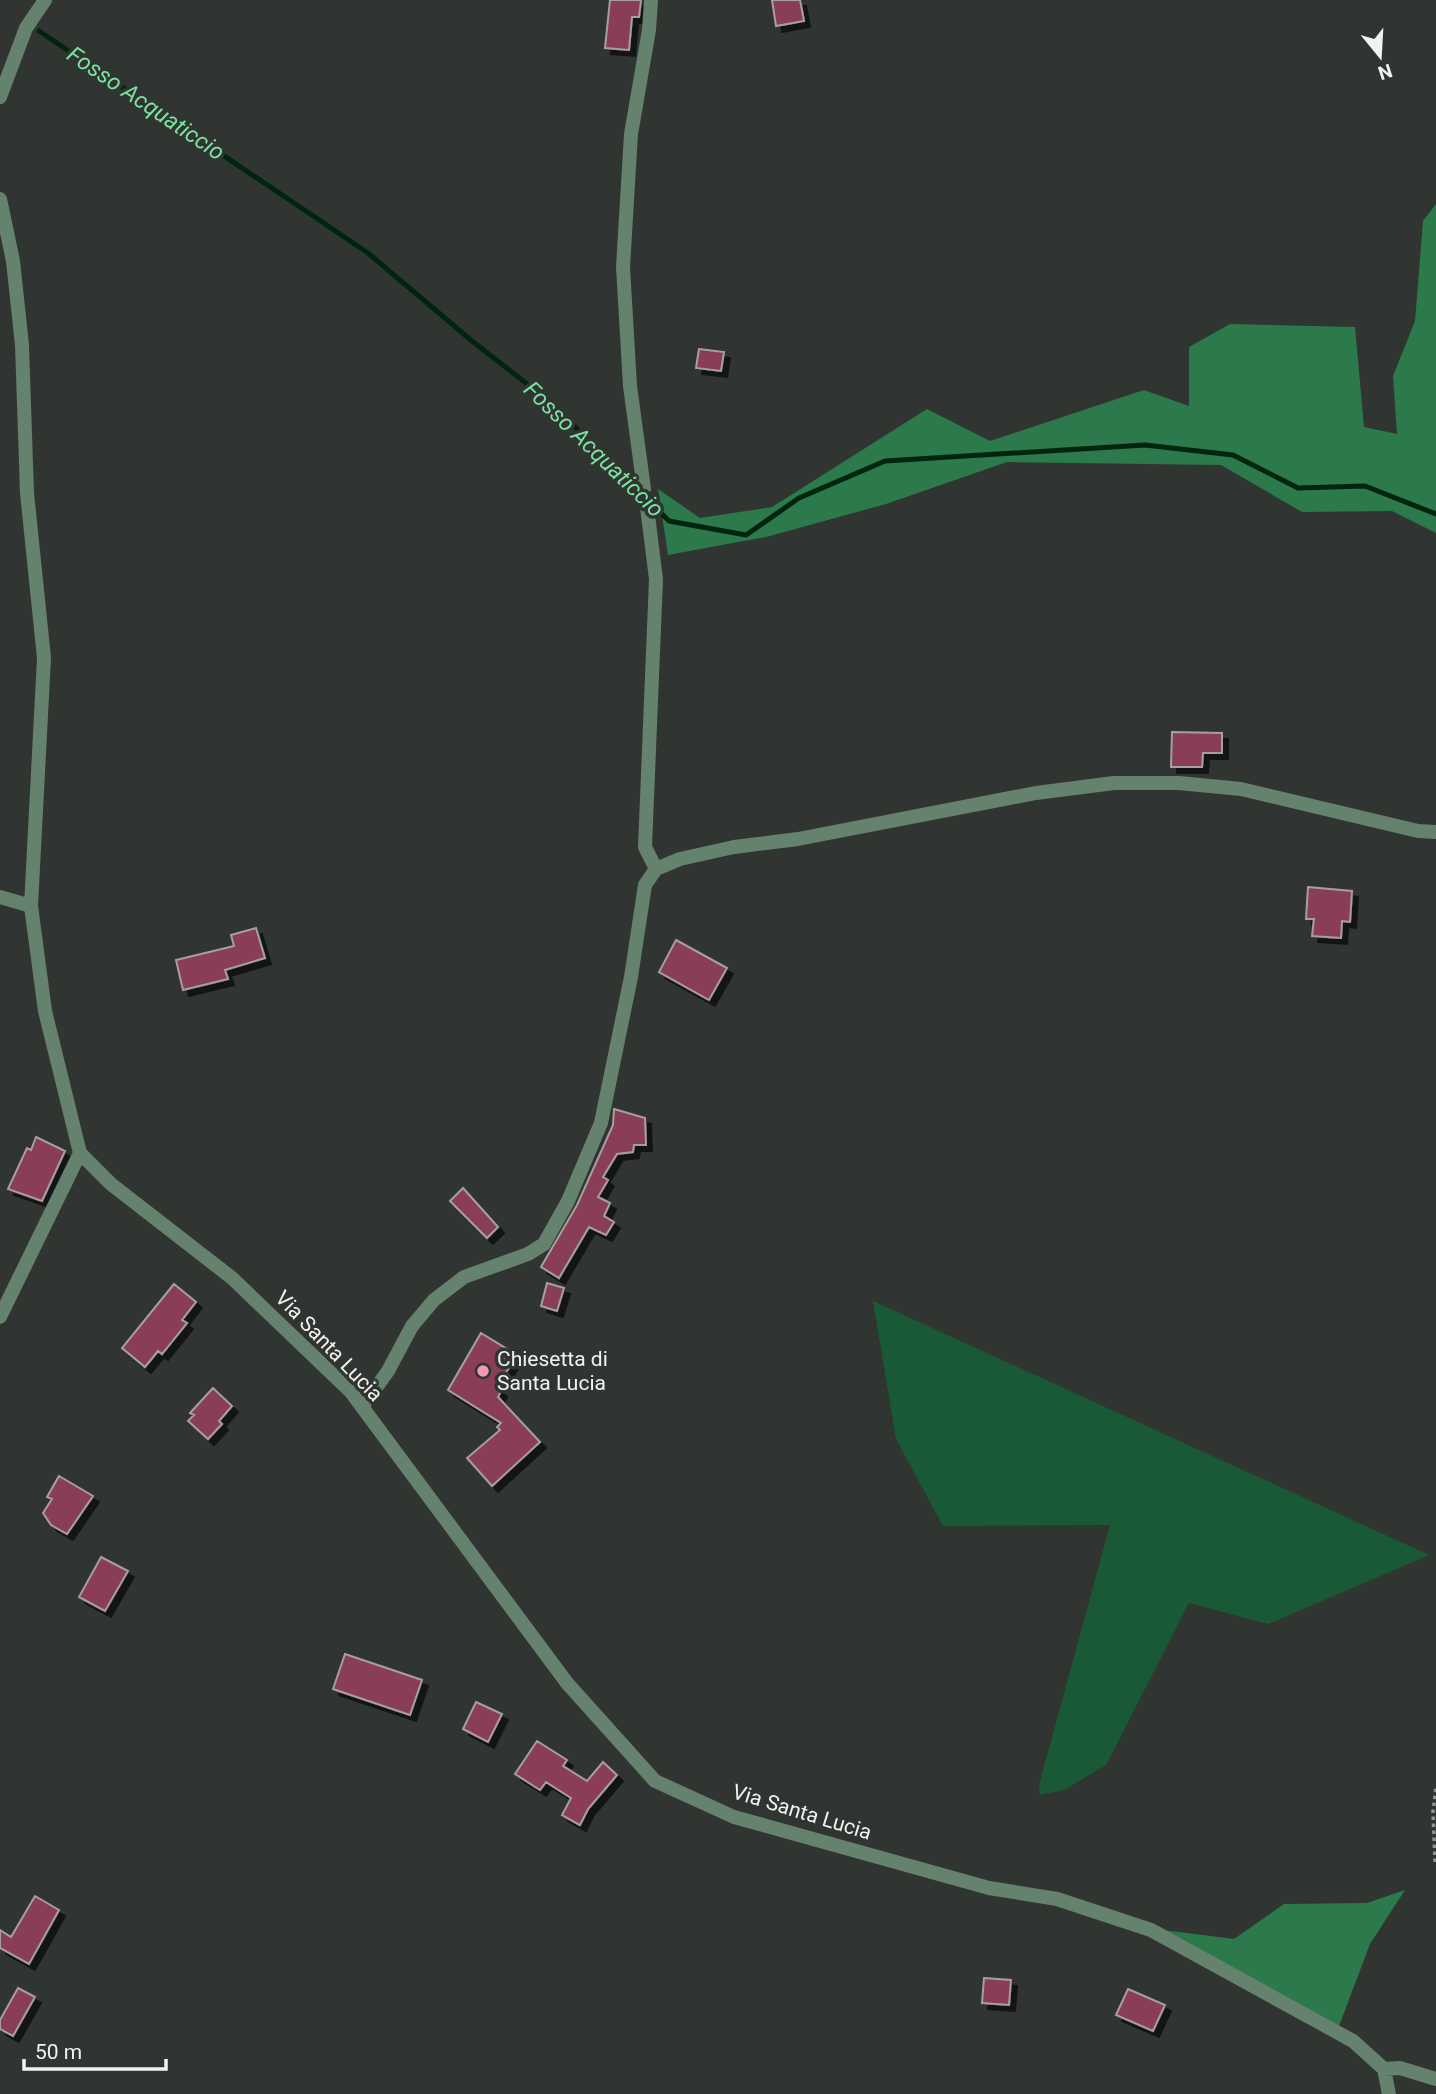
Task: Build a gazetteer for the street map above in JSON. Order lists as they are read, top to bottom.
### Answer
{
  "streets": {
    "street": ["Via Santa Lucia"]
  },
  "water": ["Fosso Acquaticcio"],
  "places": ["Chiesetta di Santa Lucia"],
  "scale_bar": "50 m",
  "north": "bottom"
}
